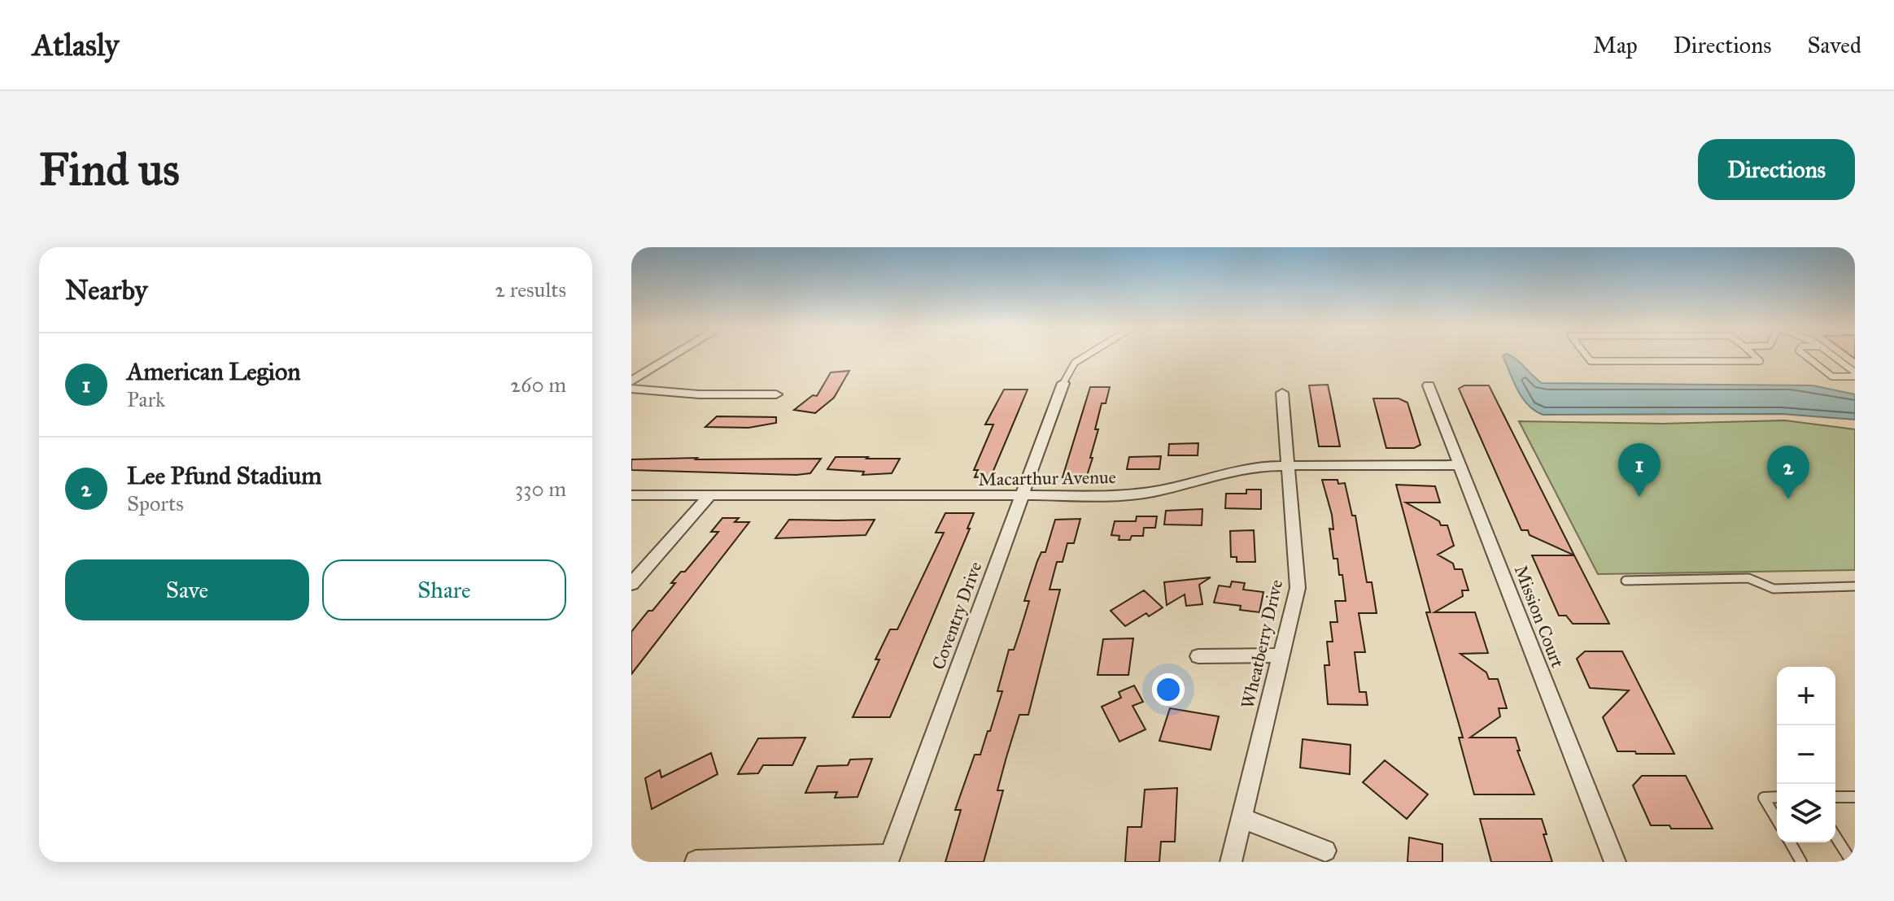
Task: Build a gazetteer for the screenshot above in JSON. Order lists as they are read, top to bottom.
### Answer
{
  "streets": {
    "street": [
      "Macarthur Avenue",
      "Coventry Drive",
      "Mission Court",
      "Wheatberry Drive"
    ]
  },
  "crossings": [
    ["Macarthur Avenue", "Coventry Drive"],
    ["Macarthur Avenue", "Mission Court"],
    ["Macarthur Avenue", "Wheatberry Drive"]
  ],
  "page": {
    "header": "Atlasly",
    "nav": ["Map", "Directions", "Saved"],
    "buttons": [
      "Directions",
      ["Save", "Share"]
    ],
    "title": "Find us",
    "heading": ["Nearby", "2 results"],
    "list": [
      {
        "mark": "1",
        "name": "American Legion",
        "note": "Park",
        "value": "260 m"
      },
      {
        "mark": "2",
        "name": "Lee Pfund Stadium",
        "note": "Sports",
        "value": "330 m"
      }
    ],
    "pins": ["1", "2"],
    "map_buttons": ["+", "−"]
  }
}
